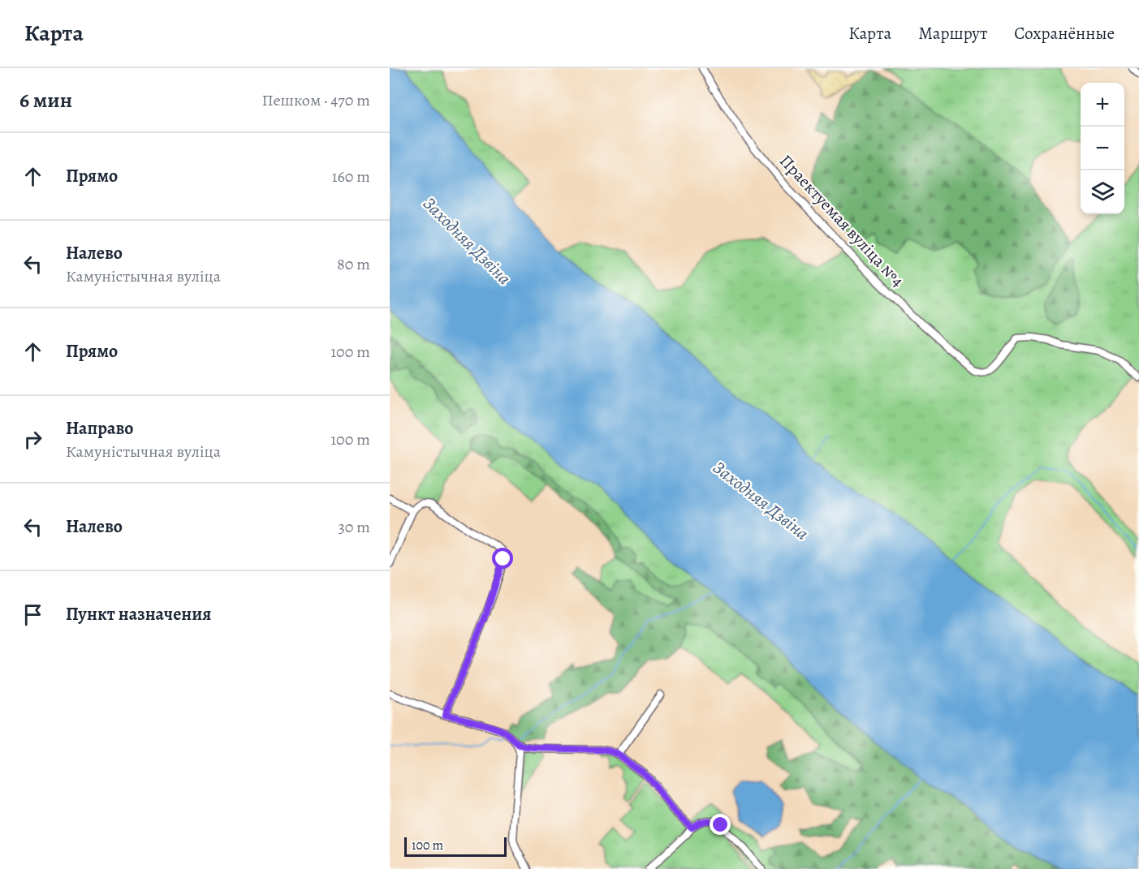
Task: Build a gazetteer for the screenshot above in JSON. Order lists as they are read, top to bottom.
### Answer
{
  "streets": {
    "street": ["Праектуемая вуліца №4"]
  },
  "water": ["Заходняя Дзвіна"],
  "scale_bar": "100 m",
  "page": {
    "header": "Карта",
    "nav": ["Карта", "Маршрут", "Сохранённые"],
    "heading": ["6 мин", "Пешком · 470 m"],
    "map_buttons": ["+", "−"],
    "list": [
      ["Прямо", "160 m"],
      ["Налево", "Камуністычная вуліца", "80 m"],
      ["Прямо", "100 m"],
      ["Направо", "Камуністычная вуліца", "100 m"],
      ["Налево", "30 m"],
      "Пункт назначения"
    ],
    "scale": "100 m"
  }
}
